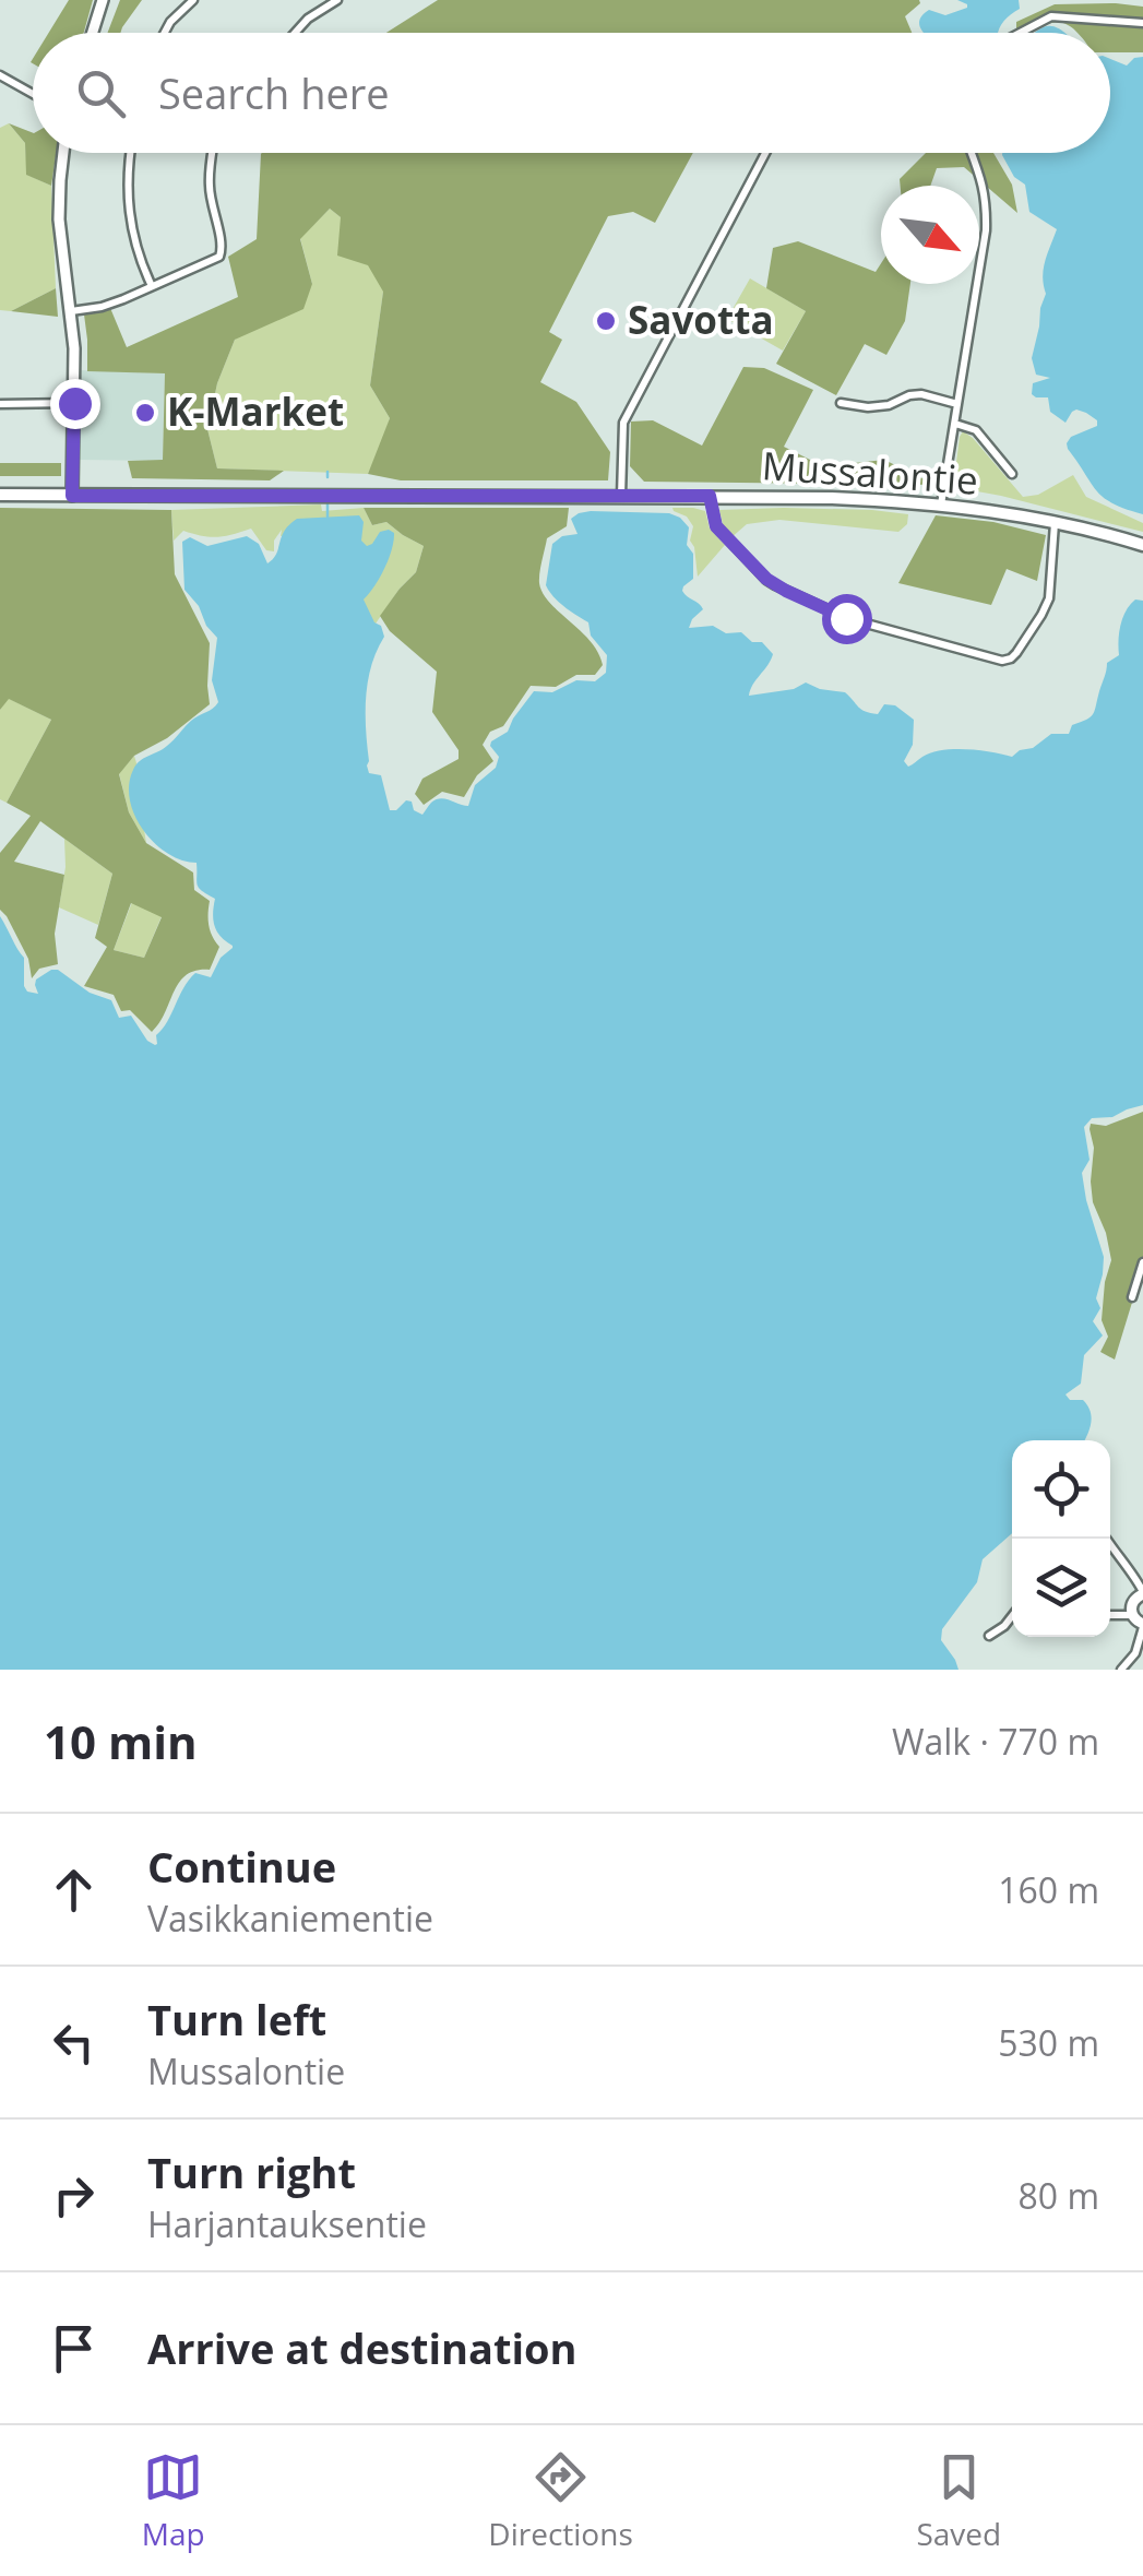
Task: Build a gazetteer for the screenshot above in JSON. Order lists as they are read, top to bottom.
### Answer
{
  "streets": {
    "main road": ["Mussalontie"]
  },
  "places": ["Savotta", "K-Market"],
  "north": "bottom right",
  "page": {
    "search": "Search here",
    "heading": ["10 min", "Walk · 770 m"],
    "list": [
      ["Continue", "Vasikkaniementie", "160 m"],
      ["Turn left", "Mussalontie", "530 m"],
      ["Turn right", "Harjantauksentie", "80 m"],
      "Arrive at destination"
    ],
    "nav": ["Map", "Directions", "Saved"]
  }
}
